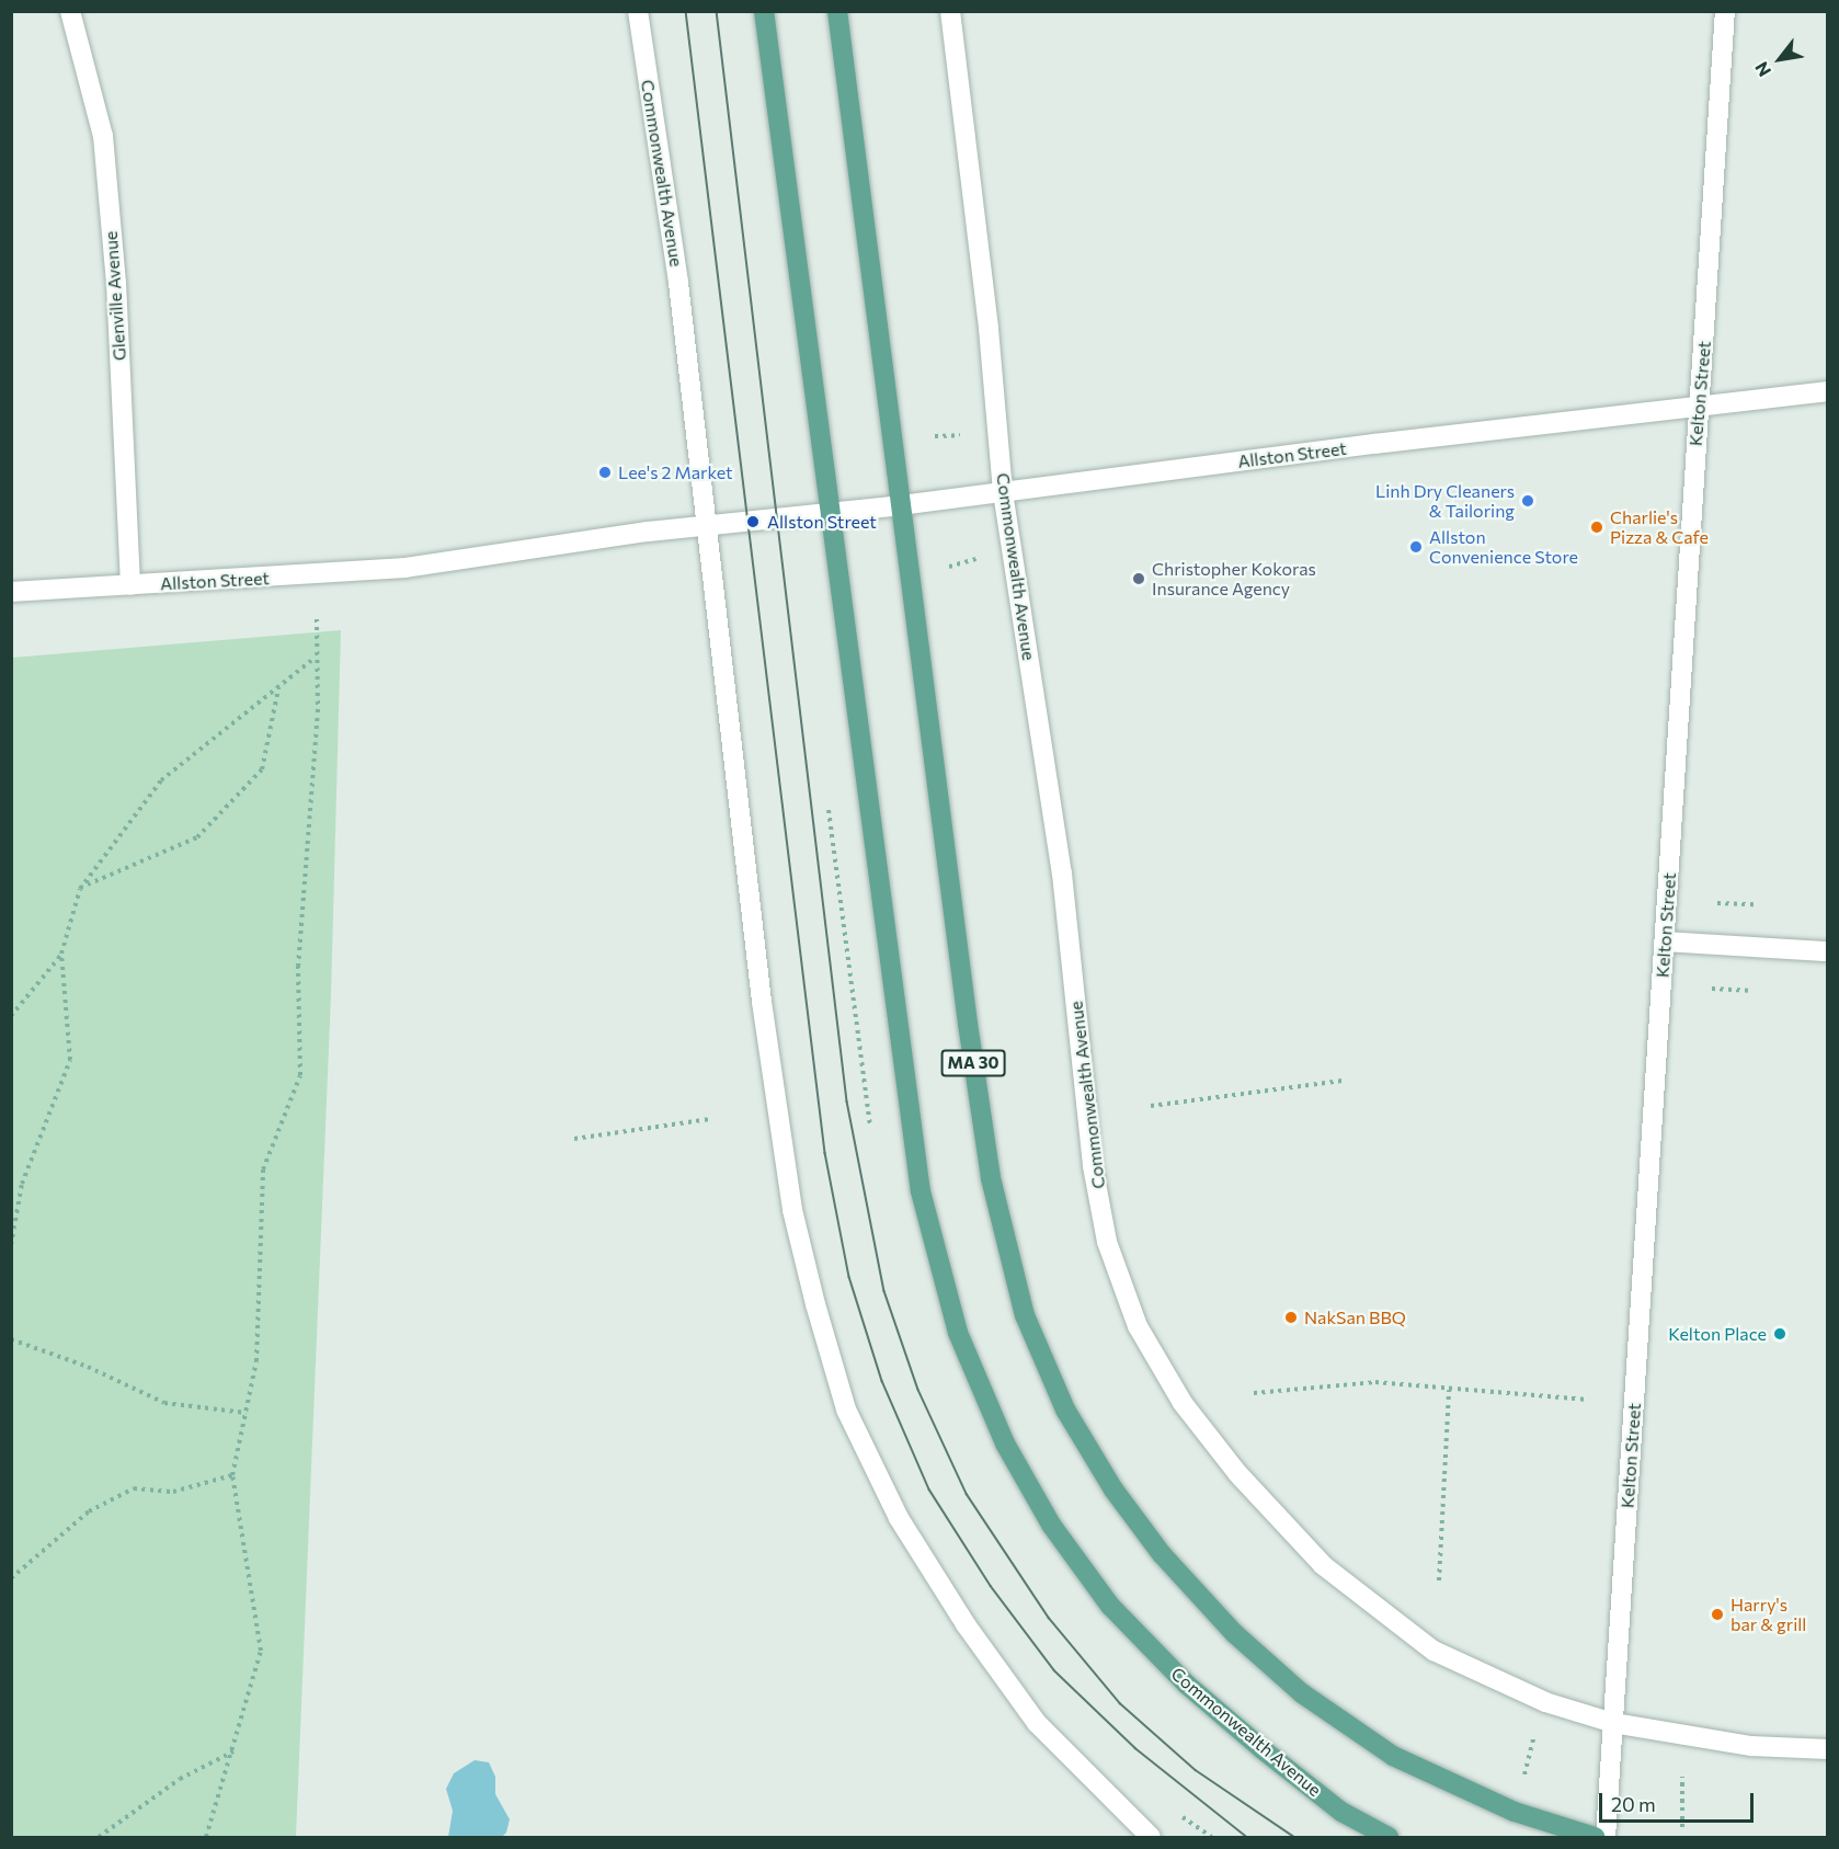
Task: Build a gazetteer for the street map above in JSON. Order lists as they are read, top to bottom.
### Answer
{
  "streets": {
    "main road": ["Commonwealth Avenue", "MA 30"],
    "street": ["Glenville Avenue", "Kelton Street", "Allston Street"]
  },
  "crossings": [
    ["Commonwealth Avenue", "Kelton Street"],
    ["Commonwealth Avenue", "Allston Street"],
    ["Glenville Avenue", "Allston Street"],
    ["Kelton Street", "Allston Street"],
    ["Allston Street", "MA 30"]
  ],
  "places": [
    "Lee's 2 Market",
    "Linh Dry Cleaners & Tailoring",
    "Allston Street",
    "Charlie's Pizza & Cafe",
    "Allston Convenience Store",
    "Christopher Kokoras Insurance Agency",
    "NakSan BBQ",
    "Kelton Place",
    "Harry's bar & grill"
  ],
  "scale_bar": "20 m",
  "north": "bottom left"
}
